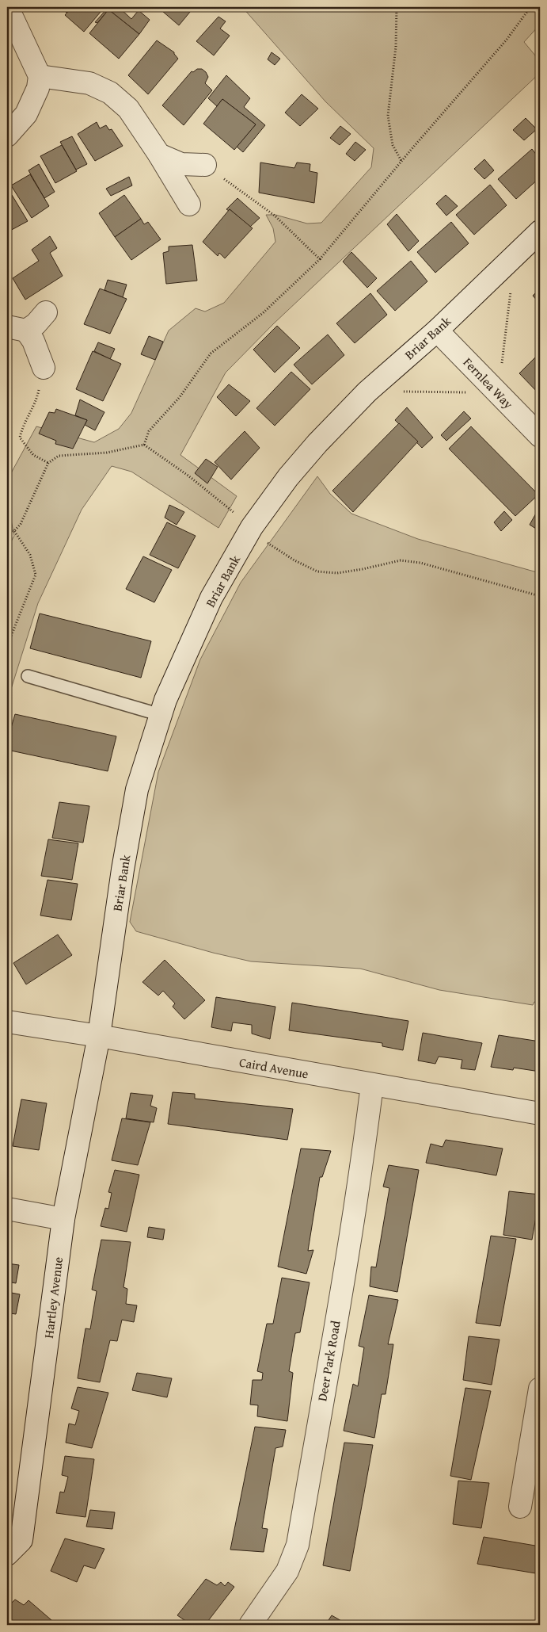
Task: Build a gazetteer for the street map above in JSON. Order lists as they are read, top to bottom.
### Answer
{
  "streets": {
    "street": [
      "Briar Bank",
      "Fernlea Way",
      "Caird Avenue",
      "Hartley Avenue",
      "Deer Park Road"
    ]
  },
  "crossings": [
    ["Briar Bank", "Fernlea Way"],
    ["Briar Bank", "Caird Avenue"],
    ["Briar Bank", "Hartley Avenue"],
    ["Caird Avenue", "Hartley Avenue"],
    ["Caird Avenue", "Deer Park Road"]
  ]
}
